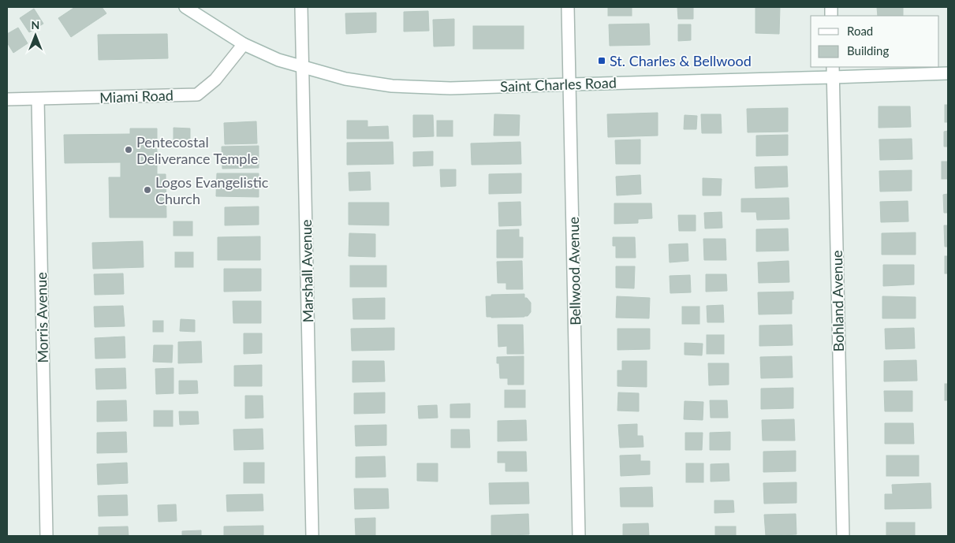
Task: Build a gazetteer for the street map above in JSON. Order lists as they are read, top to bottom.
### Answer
{
  "streets": {
    "street": [
      "Saint Charles Road",
      "Miami Road",
      "Marshall Avenue",
      "Bellwood Avenue",
      "Bohland Avenue",
      "Morris Avenue"
    ]
  },
  "crossings": [
    ["Saint Charles Road", "Miami Road"],
    ["Saint Charles Road", "Marshall Avenue"],
    ["Saint Charles Road", "Bellwood Avenue"],
    ["Saint Charles Road", "Bohland Avenue"],
    ["Miami Road", "Morris Avenue"]
  ],
  "places": {
    "transit": ["St. Charles & Bellwood"],
    "other": ["Pentecostal Deliverance Temple", "Logos Evangelistic Church"]
  },
  "legend": ["Road", "Building"],
  "north": "top"
}
